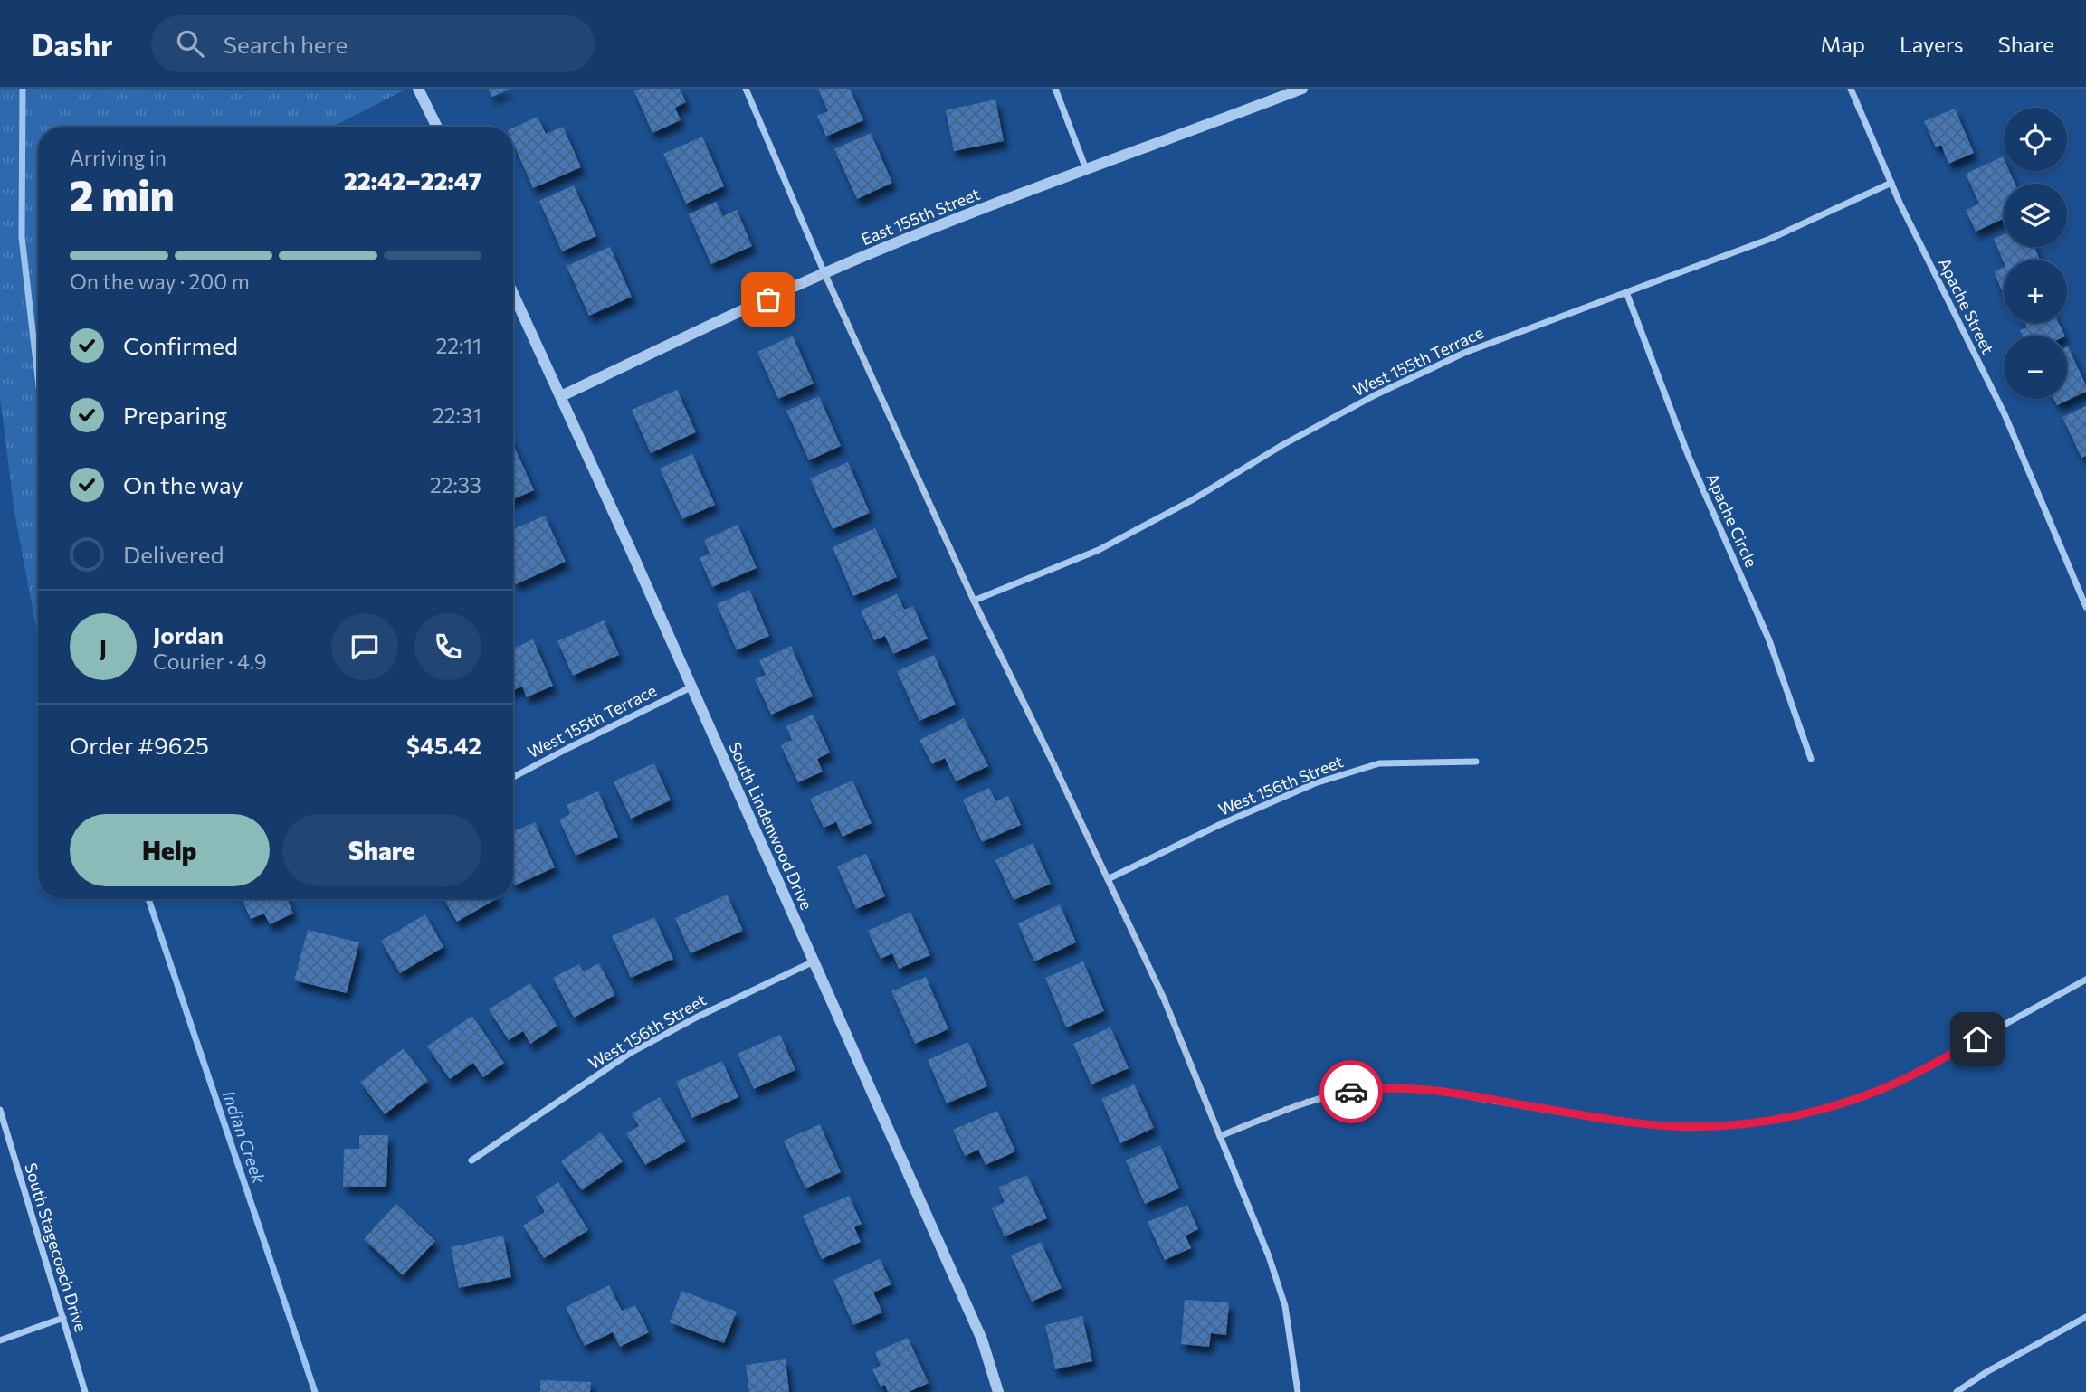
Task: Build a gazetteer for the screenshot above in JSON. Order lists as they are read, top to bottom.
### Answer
{
  "streets": {
    "street": [
      "East 155th Street",
      "Apache Street",
      "West 155th Terrace",
      "Apache Circle",
      "West 156th Street",
      "South Lindenwood Drive",
      "South Stagecoach Drive"
    ]
  },
  "crossings": [
    ["East 155th Street", "South Lindenwood Drive"],
    ["Apache Street", "West 155th Terrace"],
    ["West 155th Terrace", "Apache Circle"],
    ["West 155th Terrace", "South Lindenwood Drive"],
    ["West 156th Street", "South Lindenwood Drive"]
  ],
  "water": ["Indian Creek"],
  "page": {
    "header": "Dashr",
    "search": "Search here",
    "nav": ["Map", "Layers", "Share"],
    "map_buttons": ["+", "−"],
    "heading": ["2 min", "Arriving in", "22:42–22:47"],
    "panel": [
      "Jordan",
      "Courier · 4.9",
      "Order #9625",
      "$45.42"
    ],
    "bar": "On the way · 200 m",
    "list": [
      ["Confirmed", "22:11"],
      ["Preparing", "22:31"],
      ["On the way", "22:33"],
      "Delivered"
    ],
    "round": "J",
    "buttons": ["Help", "Share"]
  }
}
